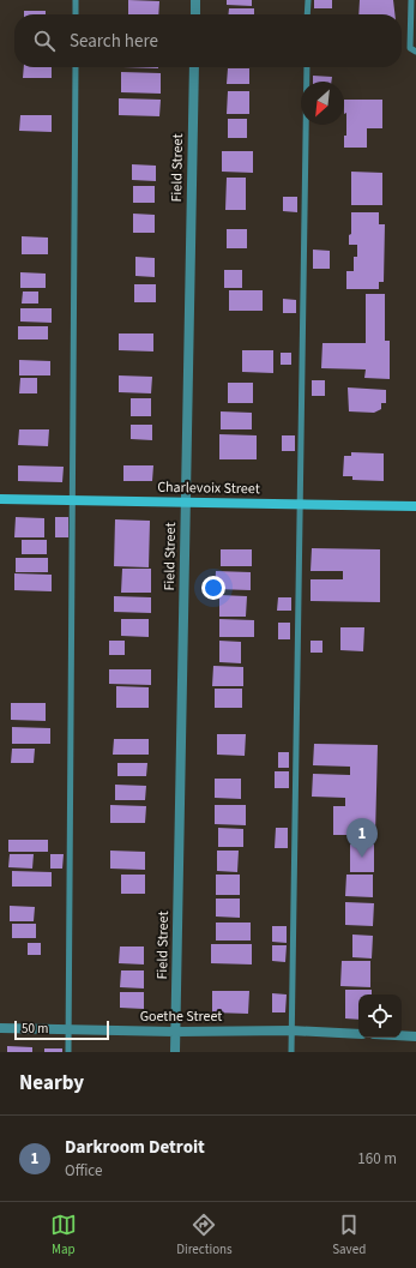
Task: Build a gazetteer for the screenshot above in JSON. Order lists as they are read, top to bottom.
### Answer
{
  "streets": {
    "street": ["Field Street", "Charlevoix Street", "Goethe Street"]
  },
  "crossings": [
    ["Field Street", "Charlevoix Street"],
    ["Field Street", "Goethe Street"]
  ],
  "scale_bar": "50 m",
  "north": "bottom left",
  "page": {
    "search": "Search here",
    "pins": "1",
    "scale": "50 m",
    "heading": "Nearby",
    "list": [
      {
        "mark": "1",
        "name": "Darkroom Detroit",
        "note": "Office",
        "value": "160 m"
      }
    ],
    "nav": ["Map", "Directions", "Saved"]
  }
}
